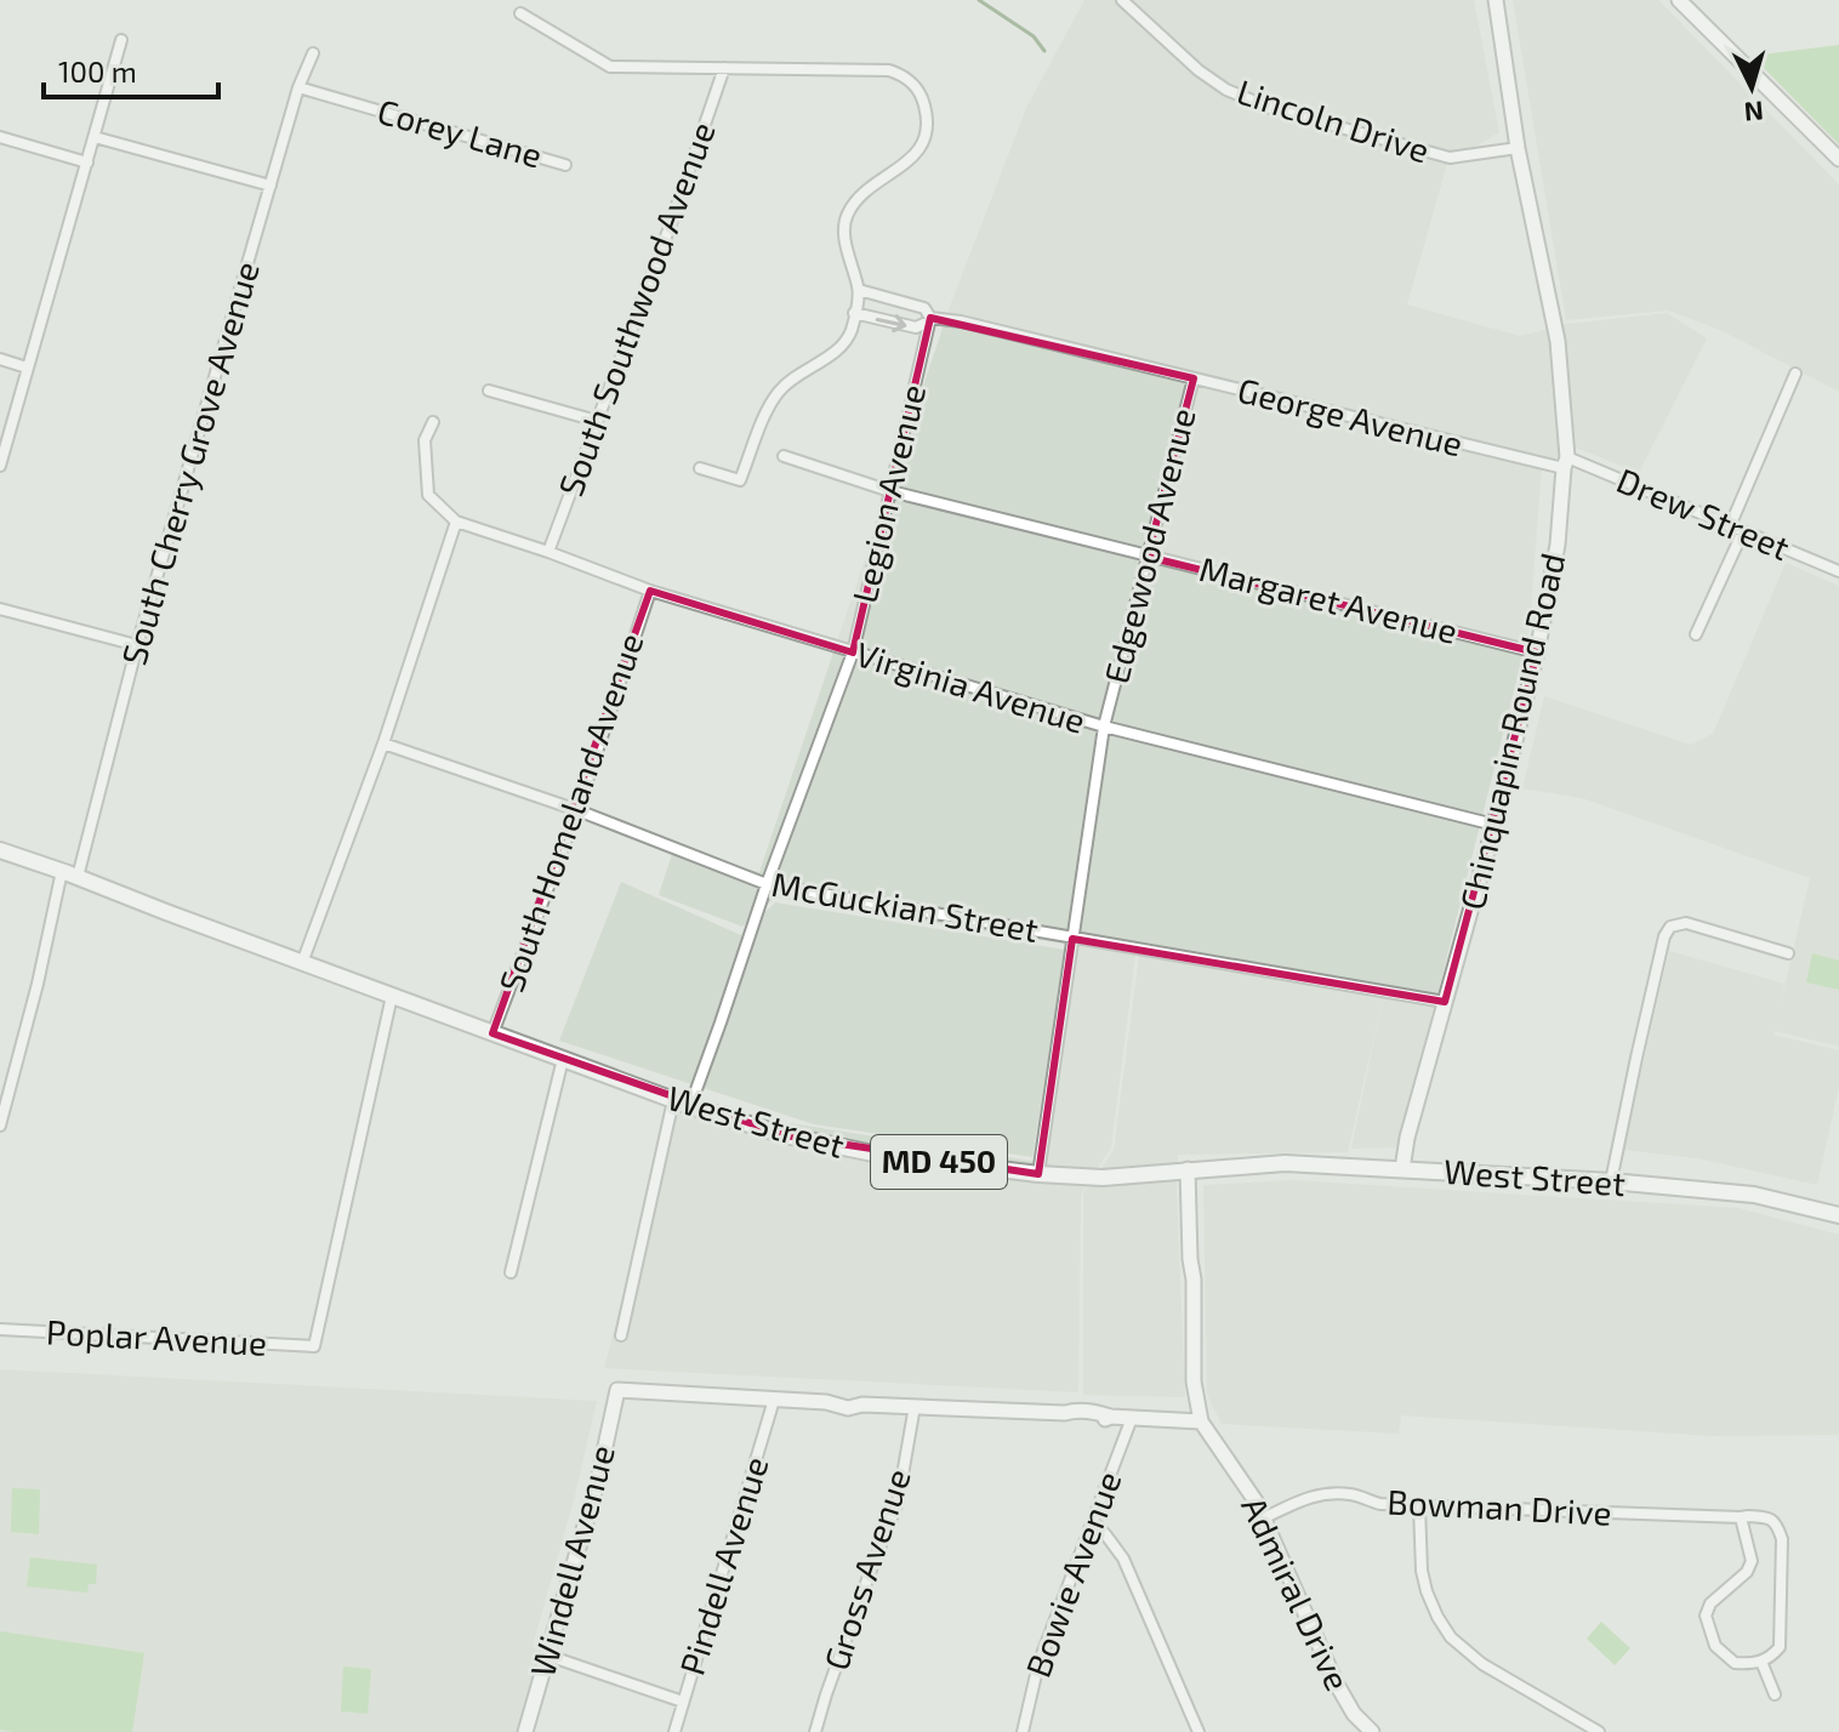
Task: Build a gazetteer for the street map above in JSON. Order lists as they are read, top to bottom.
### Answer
{
  "streets": {
    "main road": ["West Street", "MD 450"],
    "street": [
      "Lincoln Drive",
      "Corey Lane",
      "South Southwood Avenue",
      "George Avenue",
      "South Cherry Grove Avenue",
      "Legion Avenue",
      "Drew Street",
      "Edgewood Avenue",
      "Margaret Avenue",
      "Virginia Avenue",
      "Chinquapin Round Road",
      "South Homeland Avenue",
      "McGuckian Street",
      "Poplar Avenue",
      "Bowman Drive",
      "Windell Avenue",
      "Pindell Avenue",
      "Gross Avenue",
      "Bowie Avenue",
      "Admiral Drive"
    ]
  },
  "crossings": [
    ["Lincoln Drive", "Chinquapin Round Road"],
    ["Corey Lane", "South Cherry Grove Avenue"],
    ["South Southwood Avenue", "Virginia Avenue"],
    ["George Avenue", "Legion Avenue"],
    ["George Avenue", "Drew Street"],
    ["George Avenue", "Edgewood Avenue"],
    ["George Avenue", "Chinquapin Round Road"],
    ["South Cherry Grove Avenue", "West Street"],
    ["Legion Avenue", "Margaret Avenue"],
    ["Legion Avenue", "Virginia Avenue"],
    ["Legion Avenue", "McGuckian Street"],
    ["Legion Avenue", "West Street"],
    ["Drew Street", "Chinquapin Round Road"],
    ["Edgewood Avenue", "Margaret Avenue"],
    ["Edgewood Avenue", "Virginia Avenue"],
    ["Edgewood Avenue", "McGuckian Street"],
    ["Edgewood Avenue", "West Street"],
    ["Margaret Avenue", "Chinquapin Round Road"],
    ["Virginia Avenue", "Chinquapin Round Road"],
    ["Virginia Avenue", "South Homeland Avenue"],
    ["Chinquapin Round Road", "McGuckian Street"],
    ["Chinquapin Round Road", "West Street"],
    ["South Homeland Avenue", "McGuckian Street"],
    ["South Homeland Avenue", "West Street"],
    ["West Street", "Poplar Avenue"],
    ["West Street", "Admiral Drive"],
    ["Bowman Drive", "Admiral Drive"],
    ["Windell Avenue", "Pindell Avenue"]
  ],
  "scale_bar": "100 m",
  "north": "bottom"
}
